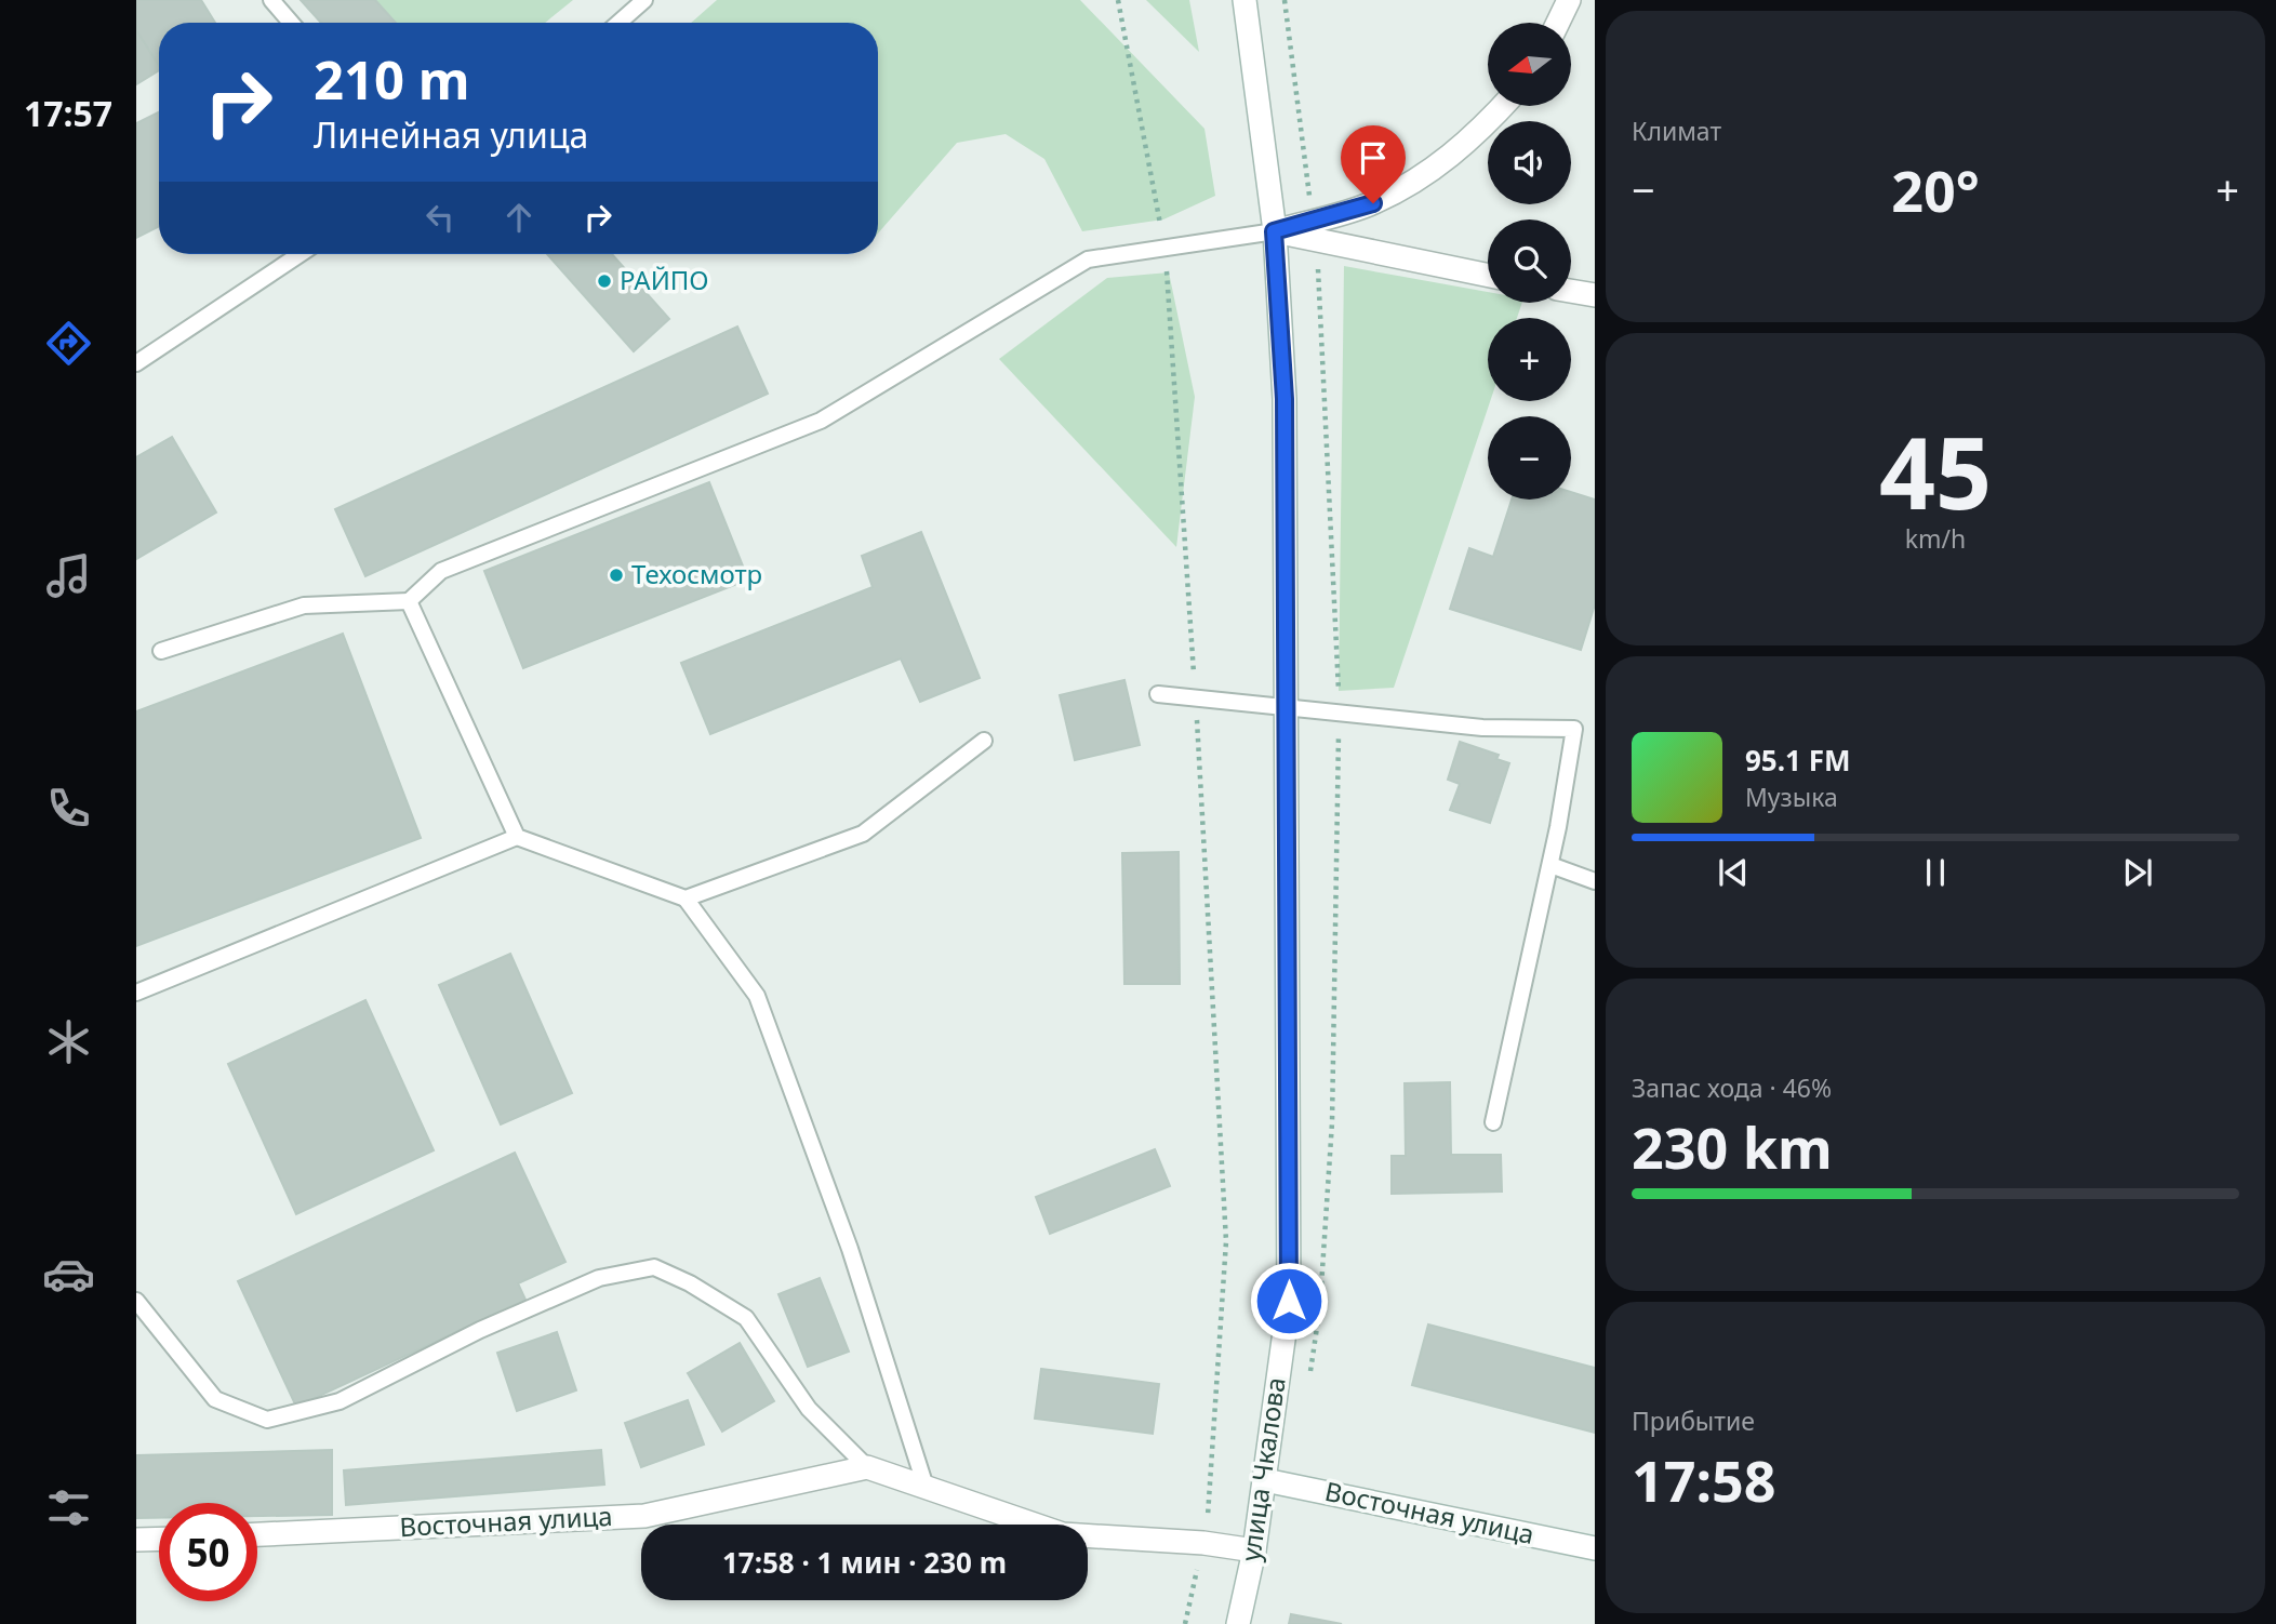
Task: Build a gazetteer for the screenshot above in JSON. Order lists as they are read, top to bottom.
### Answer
{
  "streets": {
    "street": ["улица Чкалова", "Восточная улица"]
  },
  "crossings": [
    ["улица Чкалова", "Восточная улица"]
  ],
  "places": ["РАЙПО", "Техосмотр"],
  "north": "left",
  "page": {
    "tabs": "17:57",
    "tile": [
      "Климат",
      ["45", "km/h"],
      ["Запас хода · 46%", "230 km"],
      ["Прибытие", "17:58"]
    ],
    "map_buttons": ["+", "−"],
    "turn": ["210 m", "Линейная улица"],
    "heat": ["−", "20°", "+"],
    "song": ["95.1 FM", "Музыка"],
    "limit": "50",
    "trip": "17:58 · 1 мин · 230 m"
  }
}
